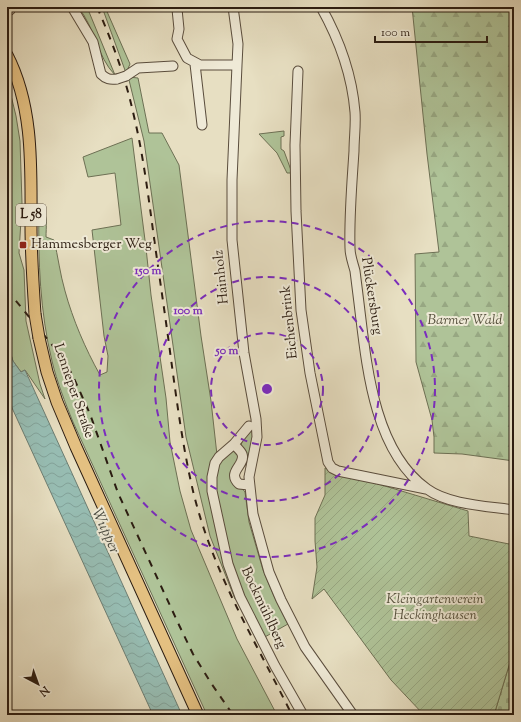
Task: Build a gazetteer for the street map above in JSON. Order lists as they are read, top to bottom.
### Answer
{
  "streets": {
    "main road": ["L 58", "Lenneper Straße"],
    "street": [
      "Hainholz",
      "Plückersburg",
      "Eichenbrink",
      "Bockmühlberg"
    ]
  },
  "crossings": [
    ["Plückersburg", "Eichenbrink"]
  ],
  "water": ["Wupper"],
  "parks": ["Barmer Wald", "Kleingartenverein Heckinghausen"],
  "places": {
    "transit": ["Hammesberger Weg"]
  },
  "scale_bar": "100 m",
  "north": "bottom right",
  "rings": ["150 m", "100 m", "50 m"]
}
